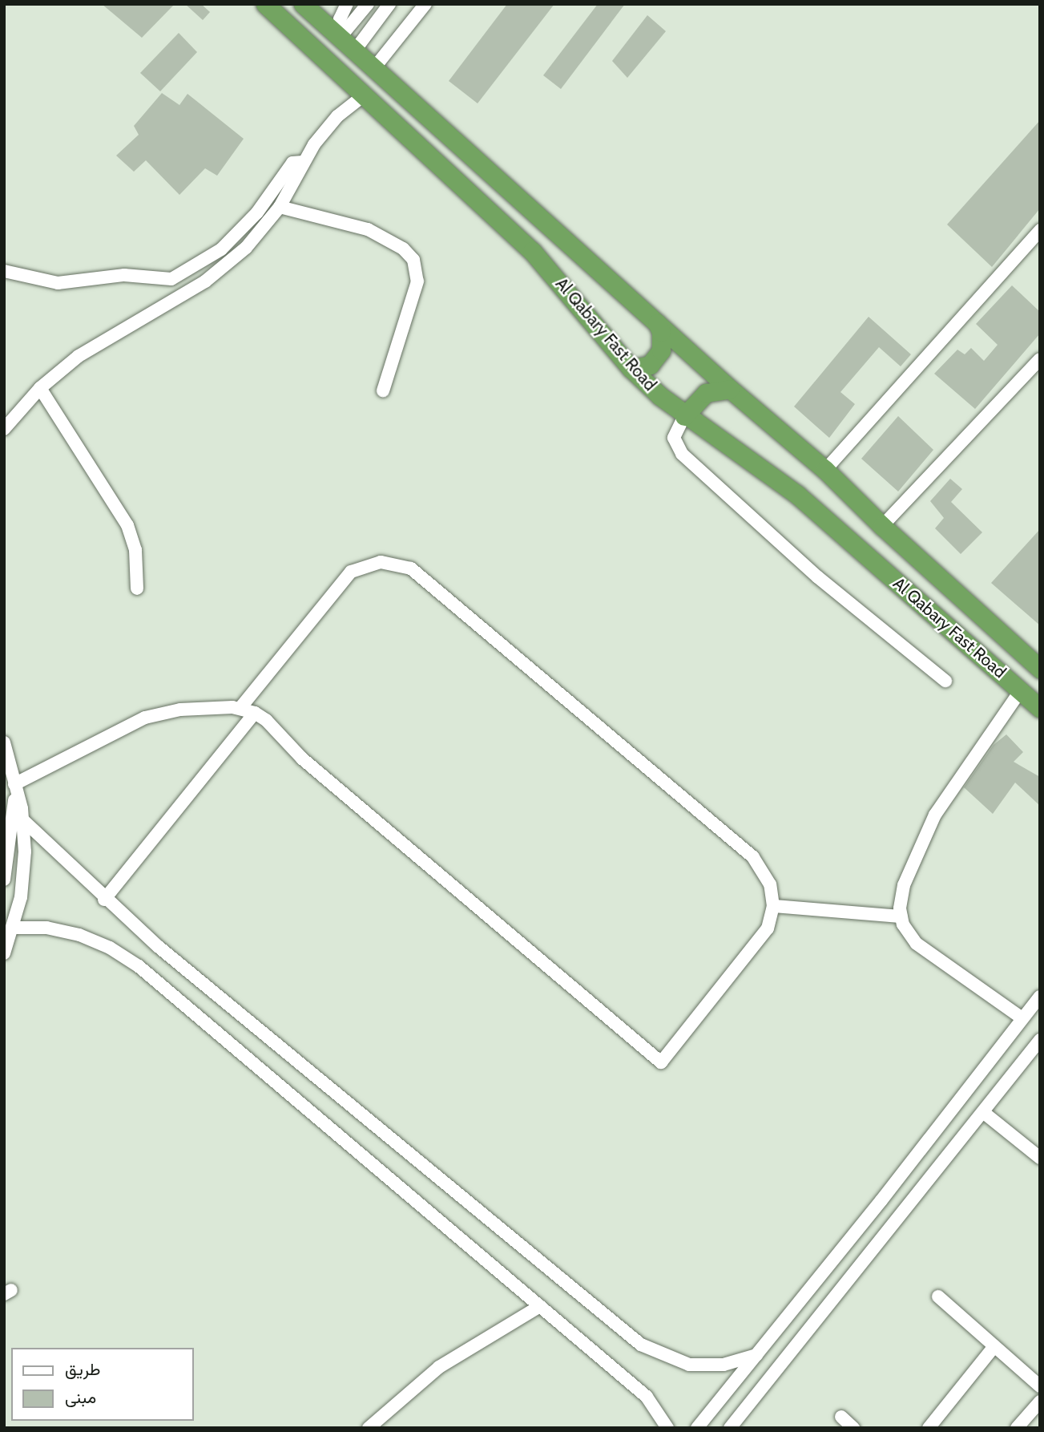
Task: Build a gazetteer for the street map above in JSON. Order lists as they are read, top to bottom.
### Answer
{
  "streets": {
    "highway": ["Al Qabary Fast Road"]
  },
  "legend": ["طريق", "مبنى"]
}
